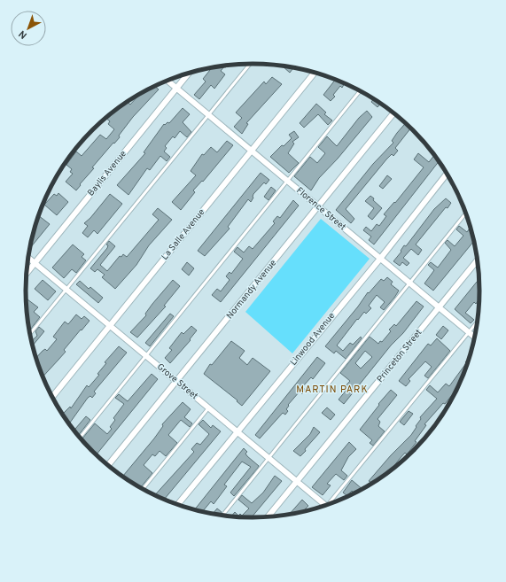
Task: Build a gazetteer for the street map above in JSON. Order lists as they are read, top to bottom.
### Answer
{
  "streets": {
    "street": [
      "Baylis Avenue",
      "Florence Street",
      "La Salle Avenue",
      "Normandy Avenue",
      "Linwood Avenue",
      "Princeton Street",
      "Grove Street"
    ]
  },
  "crossings": [
    ["Baylis Avenue", "Florence Street"],
    ["Baylis Avenue", "Grove Street"],
    ["Florence Street", "La Salle Avenue"],
    ["Florence Street", "Normandy Avenue"],
    ["Florence Street", "Linwood Avenue"],
    ["Florence Street", "Princeton Street"],
    ["La Salle Avenue", "Grove Street"],
    ["Normandy Avenue", "Grove Street"],
    ["Linwood Avenue", "Grove Street"],
    ["Princeton Street", "Grove Street"]
  ],
  "districts": ["MARTIN PARK"],
  "north": "bottom left"
}
